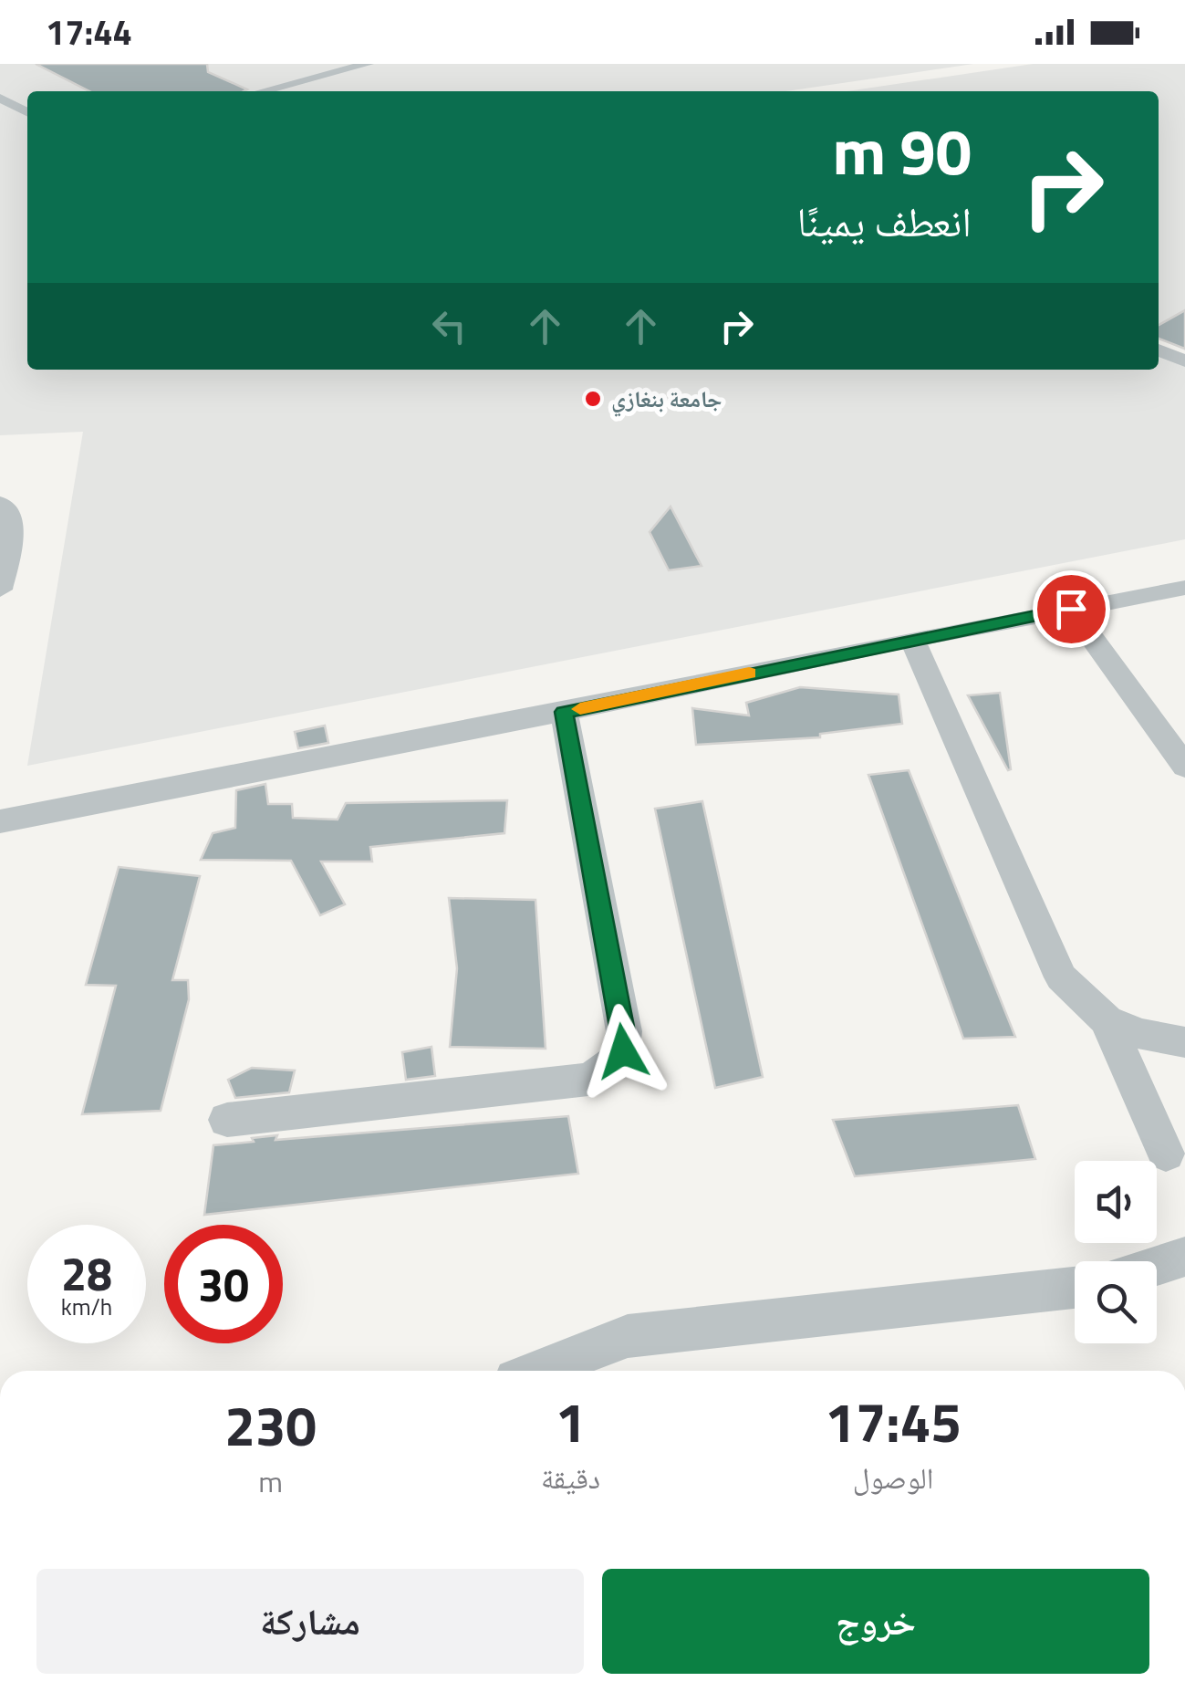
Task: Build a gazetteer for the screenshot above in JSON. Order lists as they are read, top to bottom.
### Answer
{
  "places": ["جامعة بنغازي"],
  "page": {
    "status": "17:44",
    "turn": ["90 m", "انعطف يمينًا"],
    "speed": "28 km/h",
    "limit": "30",
    "eta": [
      "17:45",
      "الوصول",
      "1",
      "دقيقة",
      "230",
      "m"
    ],
    "buttons": ["خروج", "مشاركة"]
  }
}
